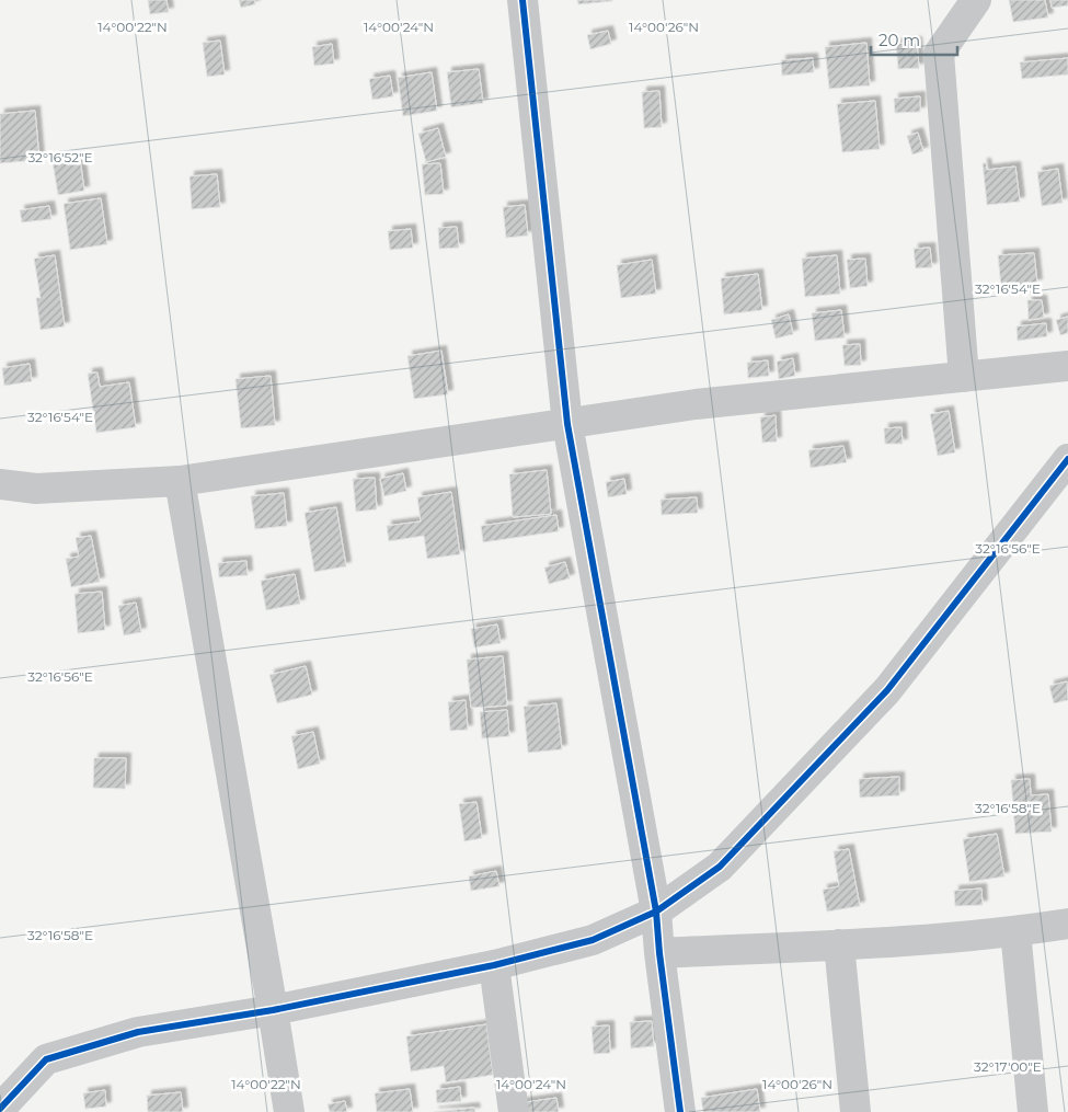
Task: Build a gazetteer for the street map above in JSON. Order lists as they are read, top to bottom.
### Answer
{
  "scale_bar": "20 m",
  "coordinates": [
    "14°00'22\"N",
    "14°00'24\"N",
    "14°00'26\"N",
    "32°16'52\"E",
    "32°16'54\"E",
    "32°16'56\"E",
    "32°16'58\"E",
    "32°17'00\"E"
  ]
}
